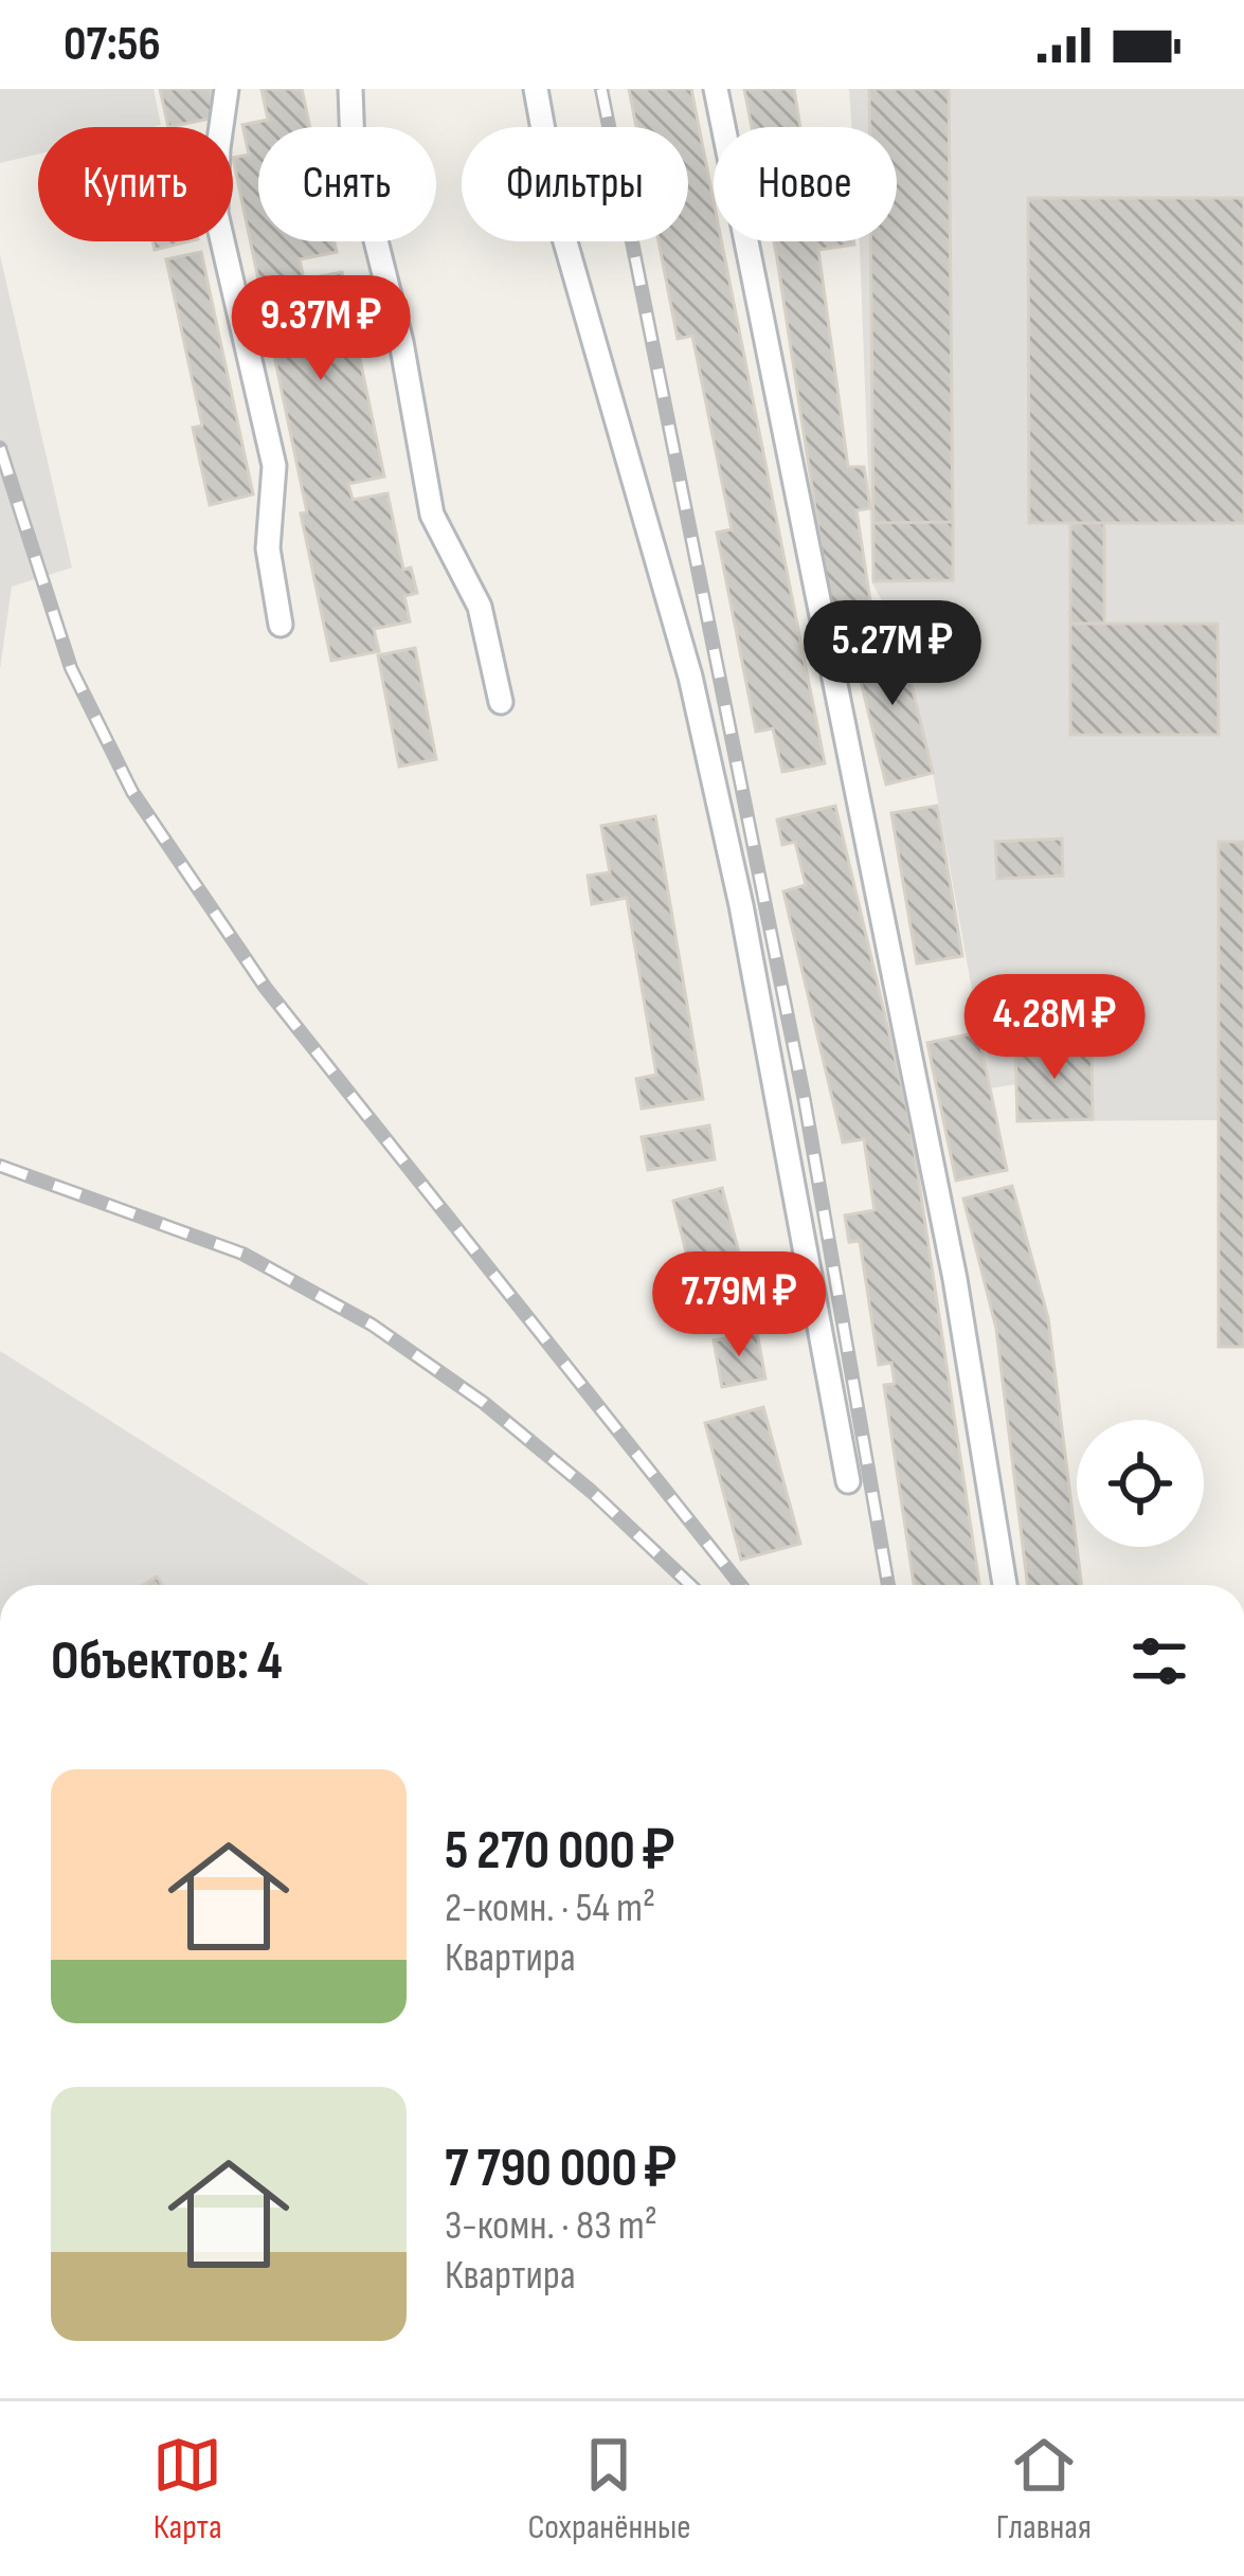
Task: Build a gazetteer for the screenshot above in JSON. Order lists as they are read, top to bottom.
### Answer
{
  "page": {
    "status": "07:56",
    "chip": [
      "Купить",
      "Снять",
      "Фильтры",
      "Новое"
    ],
    "price": [
      "9.37M ₽",
      "5.27M ₽",
      "4.28M ₽",
      "7.79M ₽"
    ],
    "heading": "Объектов: 4",
    "list": [
      {
        "name": "5 270 000 ₽",
        "note": "2-комн. · 54 m² · Квартира"
      },
      {
        "name": "7 790 000 ₽",
        "note": "3-комн. · 83 m² · Квартира"
      }
    ],
    "tabs": ["Карта", "Сохранённые", "Главная"]
  }
}
